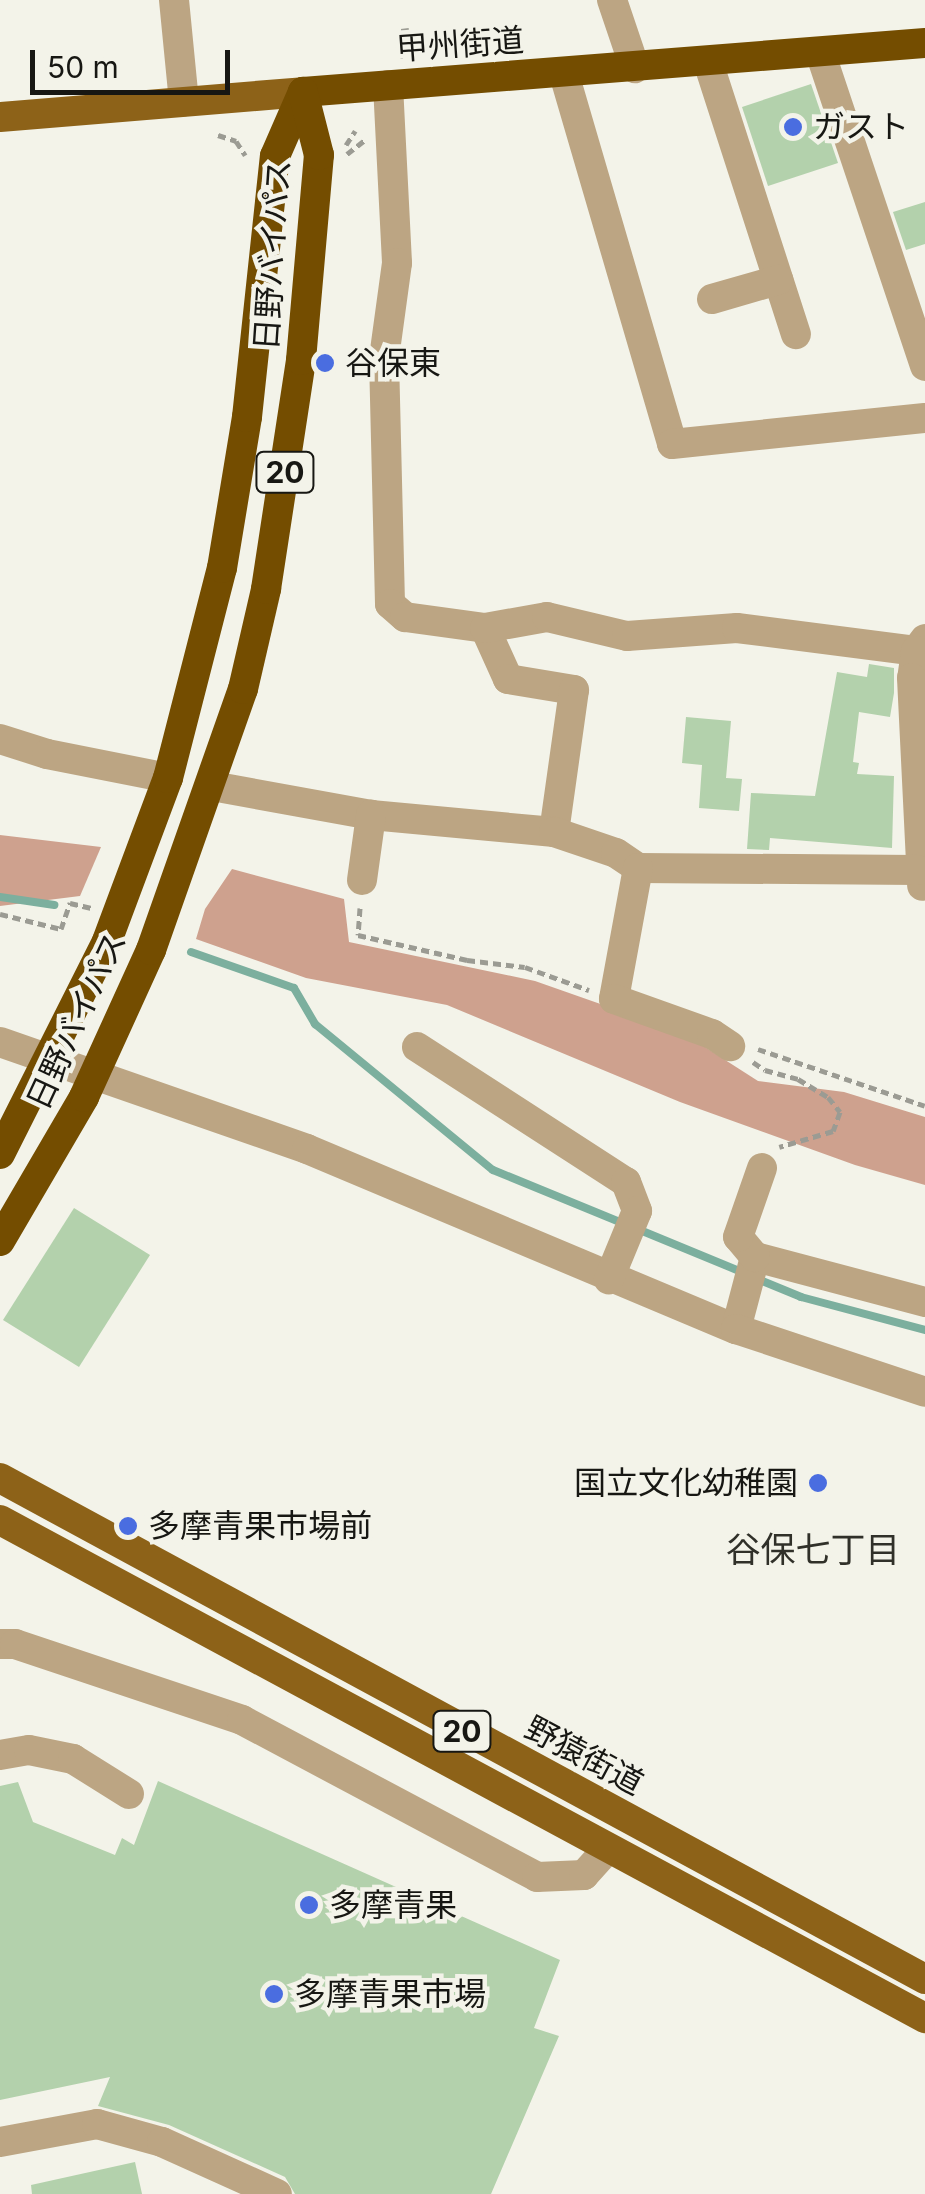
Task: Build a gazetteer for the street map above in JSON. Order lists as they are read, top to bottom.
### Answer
{
  "streets": {
    "highway": ["甲州街道", "日野バイパス", "20"],
    "main road": ["野猿街道"]
  },
  "crossings": [
    ["甲州街道", "日野バイパス"]
  ],
  "districts": ["谷保七丁目"],
  "places": [
    "ガスト",
    "谷保東",
    "国立文化幼稚園",
    "多摩青果市場前",
    "多摩青果",
    "多摩青果市場"
  ],
  "scale_bar": "50 m"
}
